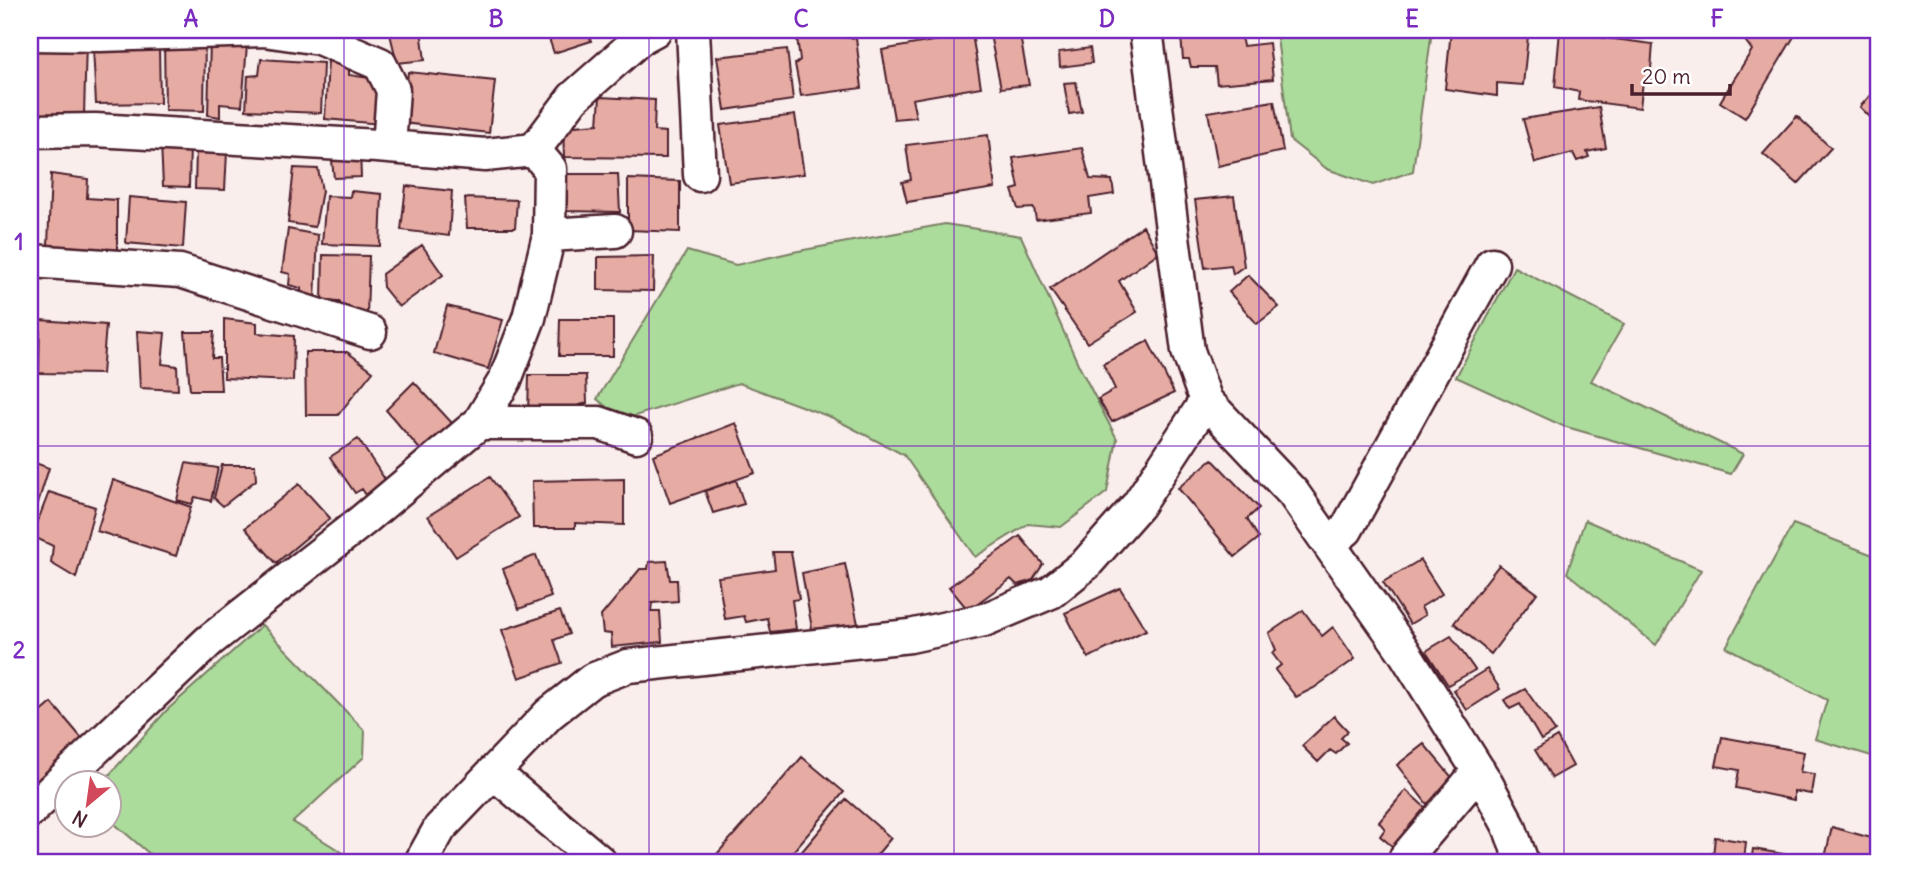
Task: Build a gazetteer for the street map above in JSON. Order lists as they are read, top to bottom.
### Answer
{
  "scale_bar": "20 m",
  "north": "bottom left",
  "grid": {
    "columns": [
      "A",
      "B",
      "C",
      "D",
      "E",
      "F"
    ],
    "rows": ["1", "2"]
  }
}
